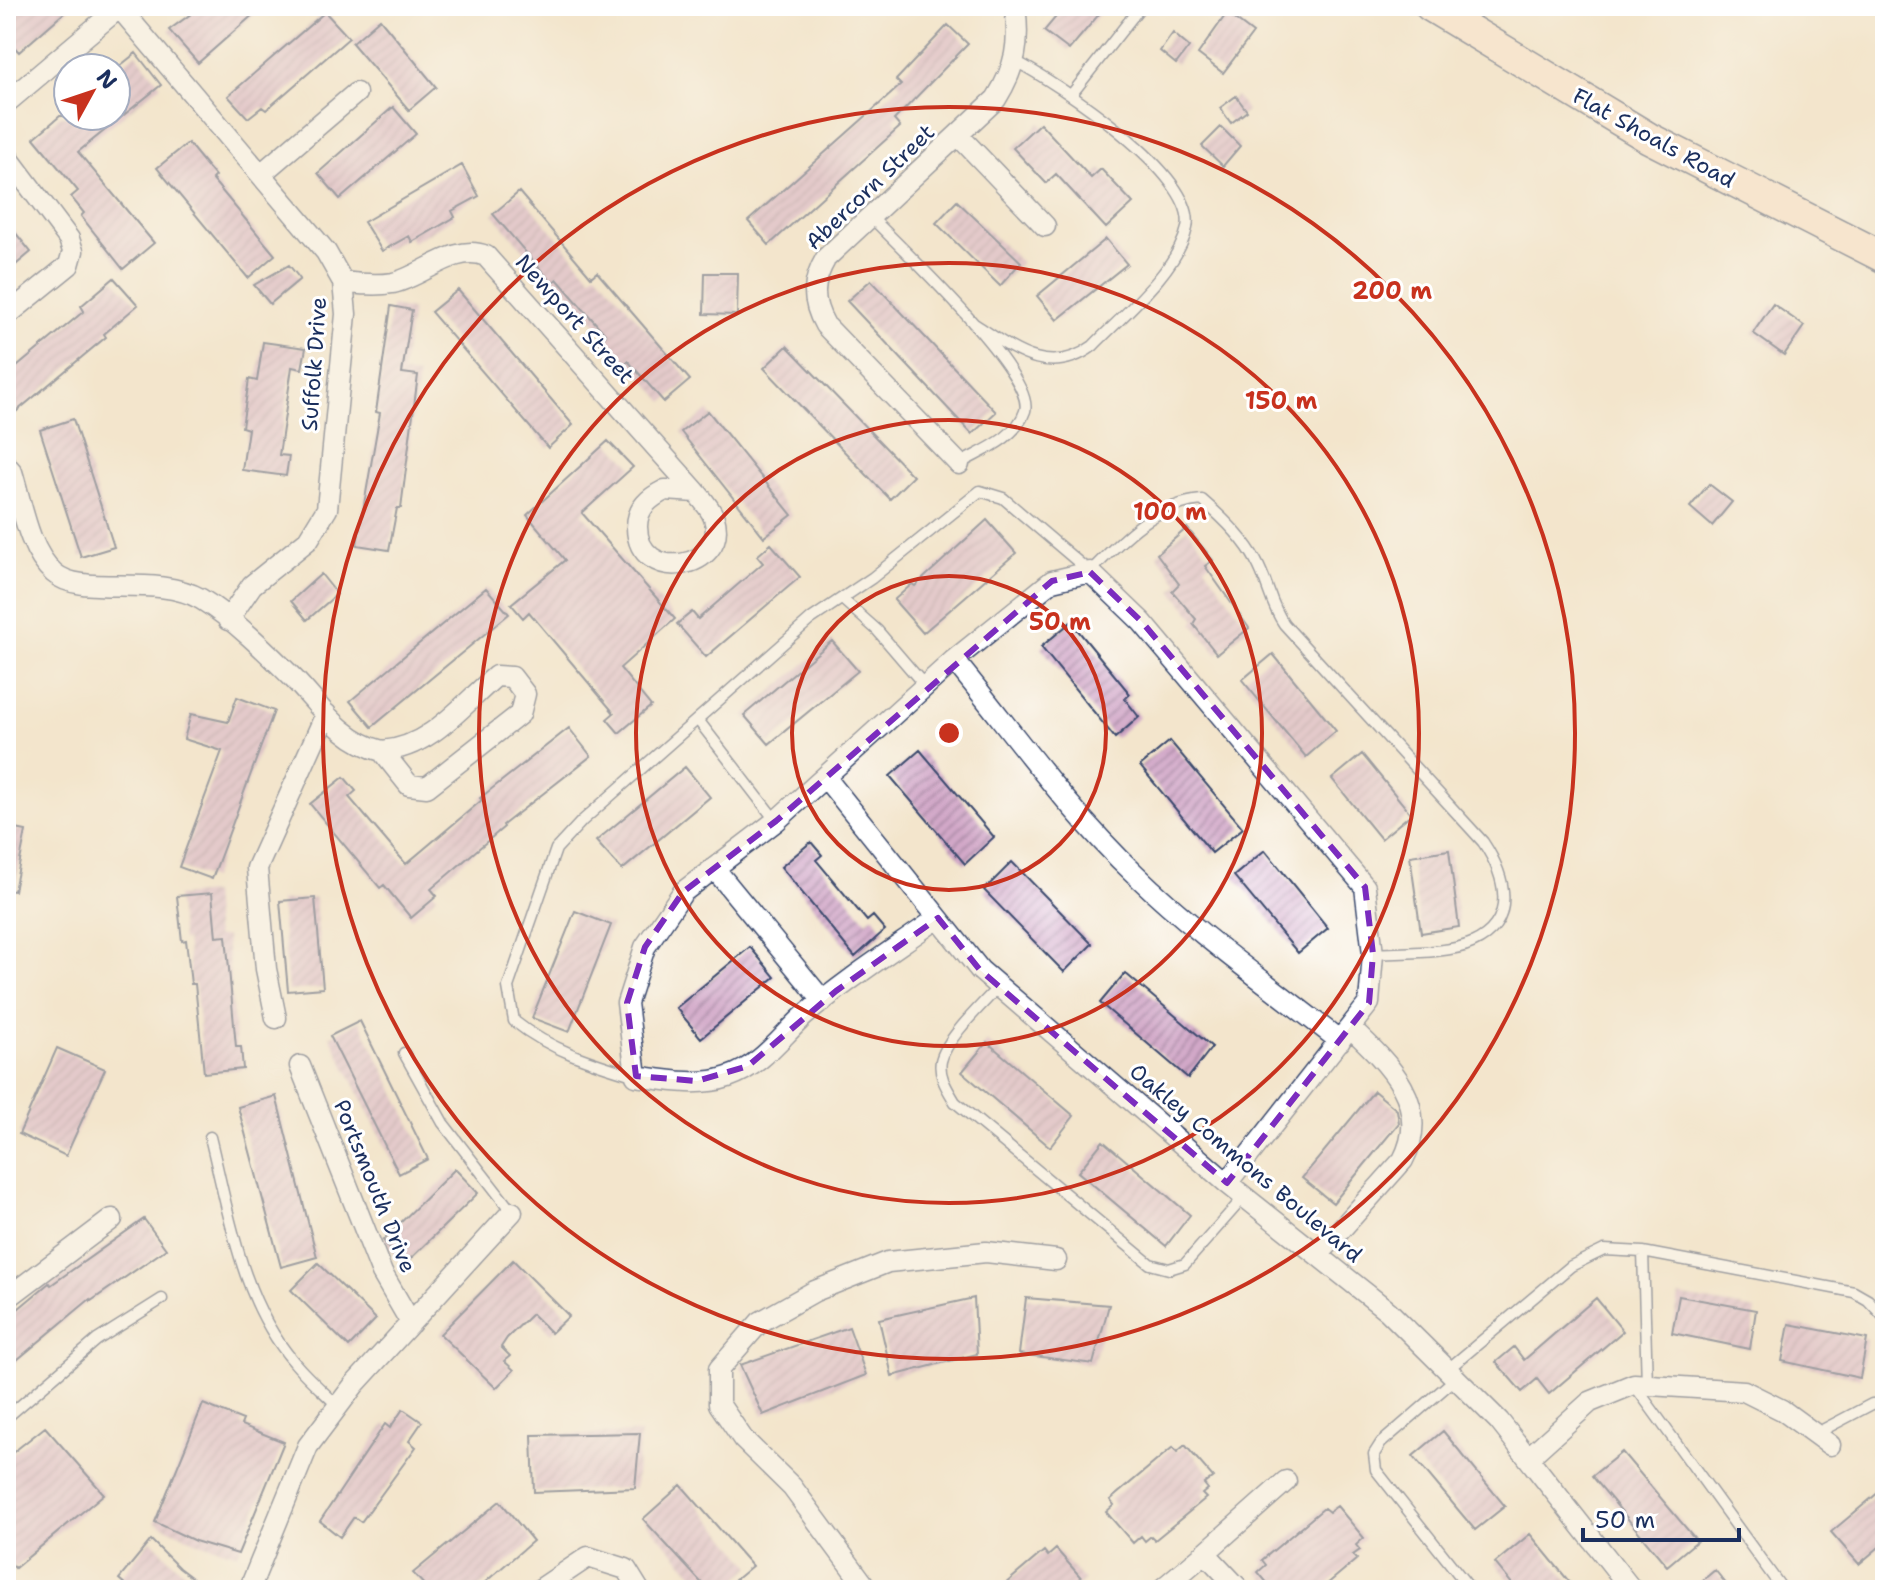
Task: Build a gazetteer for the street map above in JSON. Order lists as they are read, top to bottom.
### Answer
{
  "streets": {
    "street": [
      "Flat Shoals Road",
      "Abercorn Street",
      "Newport Street",
      "Suffolk Drive",
      "Oakley Commons Boulevard",
      "Portsmouth Drive"
    ]
  },
  "crossings": [
    ["Newport Street", "Suffolk Drive"]
  ],
  "scale_bar": "50 m",
  "north": "top right",
  "rings": [
    "200 m",
    "150 m",
    "100 m",
    "50 m"
  ]
}
